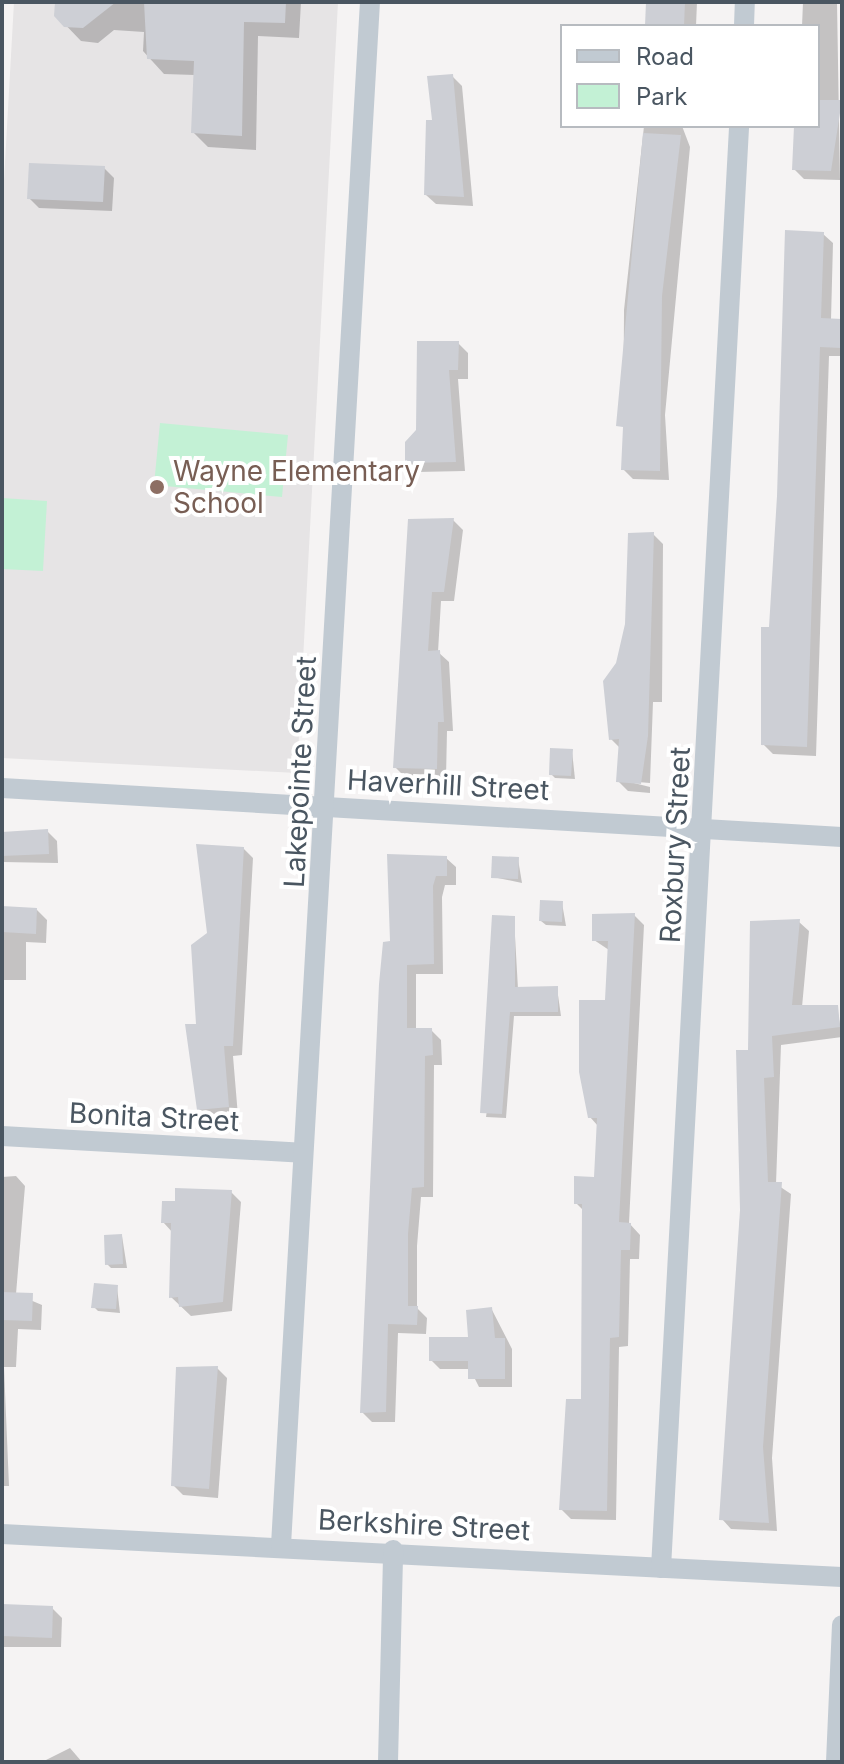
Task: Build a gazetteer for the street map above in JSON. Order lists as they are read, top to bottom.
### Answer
{
  "streets": {
    "street": [
      "Lakepointe Street",
      "Haverhill Street",
      "Roxbury Street",
      "Bonita Street",
      "Berkshire Street"
    ]
  },
  "crossings": [
    ["Lakepointe Street", "Haverhill Street"],
    ["Lakepointe Street", "Bonita Street"],
    ["Lakepointe Street", "Berkshire Street"],
    ["Haverhill Street", "Roxbury Street"],
    ["Roxbury Street", "Berkshire Street"]
  ],
  "places": ["Wayne Elementary School"],
  "legend": ["Road", "Park"]
}
